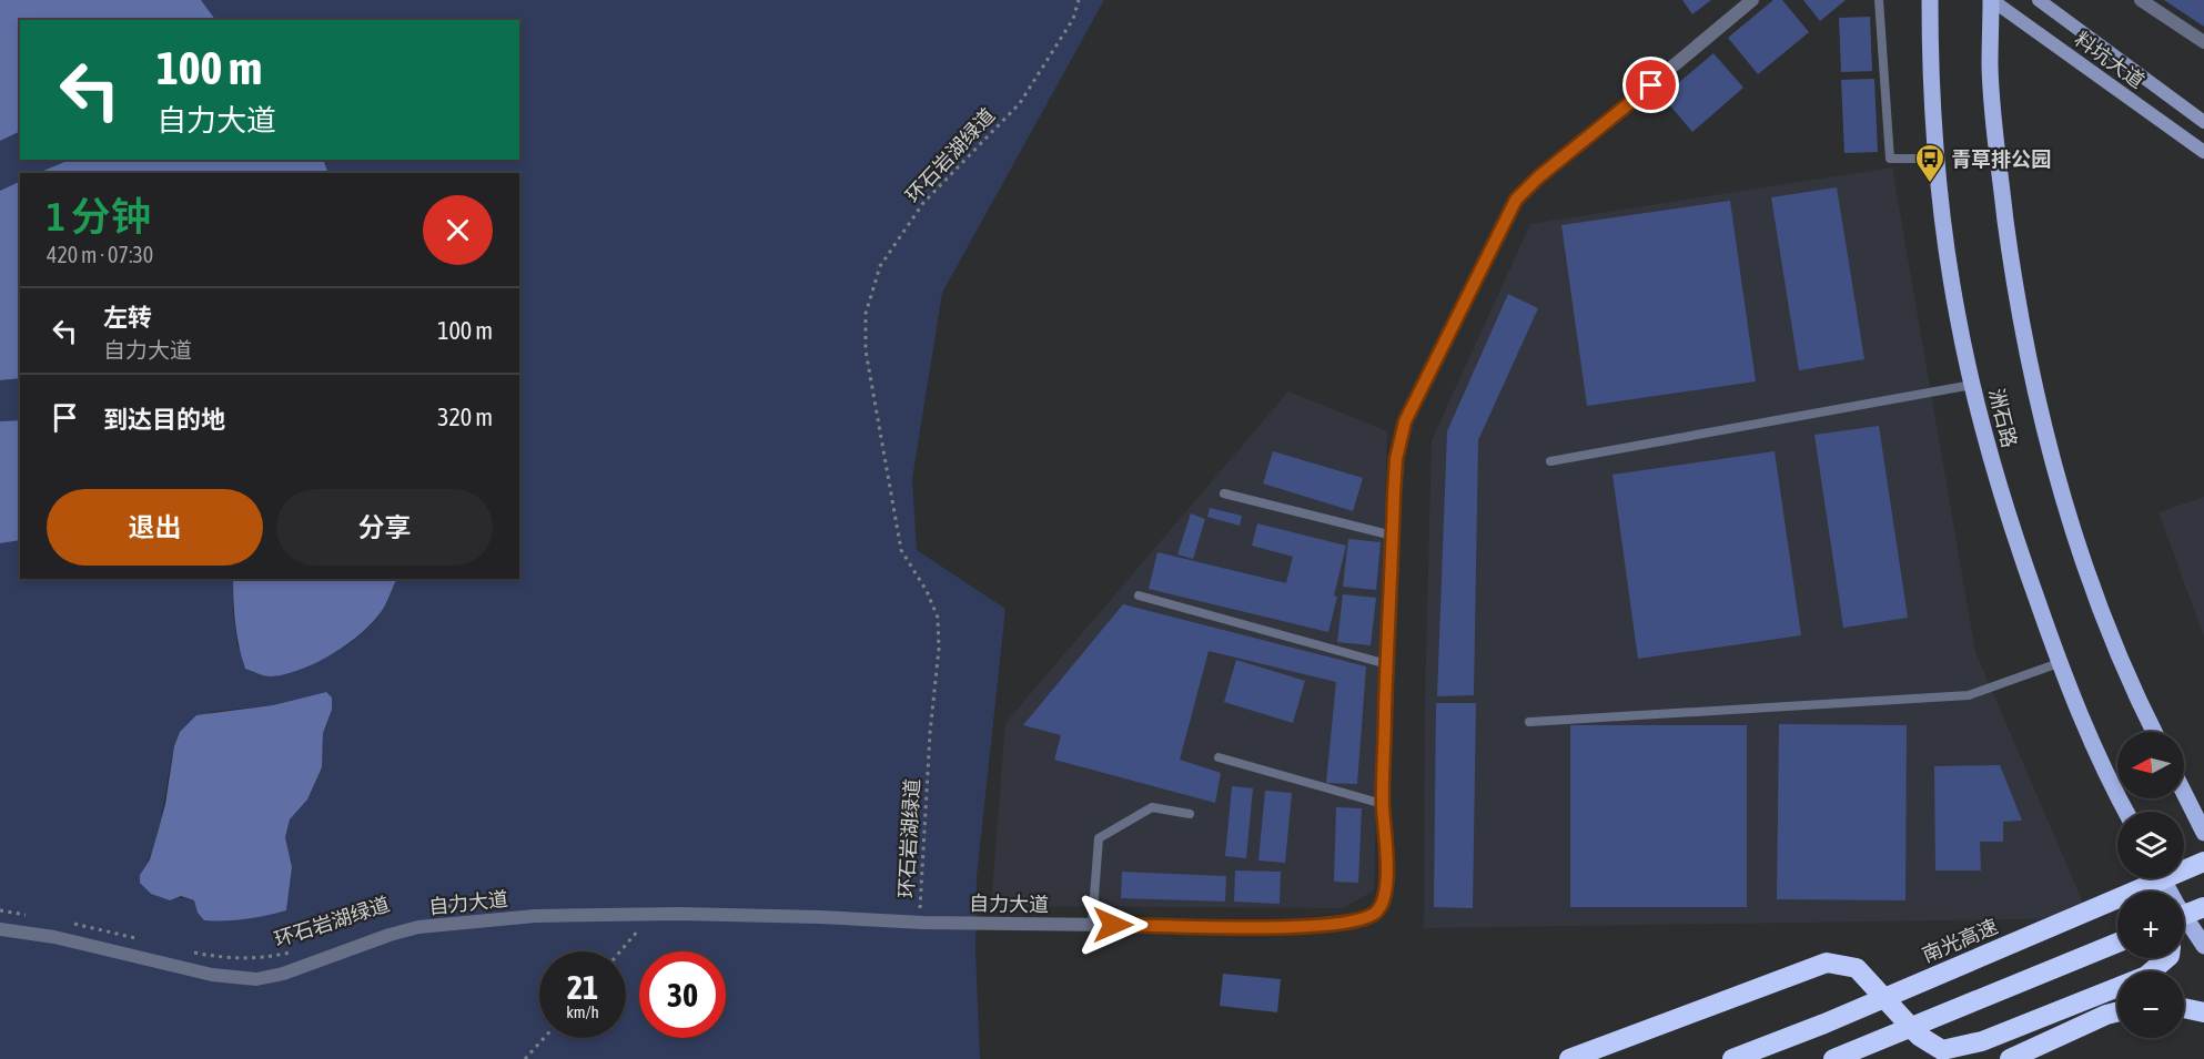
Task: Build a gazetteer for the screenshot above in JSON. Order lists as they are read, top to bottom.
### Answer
{
  "streets": {
    "highway": ["南光高速"],
    "main road": ["洲石路"],
    "street": ["料坑大道", "自力大道"],
    "path": ["环石岩湖绿道"]
  },
  "crossings": [
    ["料坑大道", "洲石路"]
  ],
  "places": {
    "bus stop": ["青草排公园"]
  },
  "north": "left",
  "page": {
    "turn": ["100 m", "自力大道"],
    "heading": ["1 分钟", "420 m · 07:30"],
    "list": [
      {
        "name": "左转",
        "note": "自力大道",
        "value": "100 m"
      },
      {
        "name": "到达目的地",
        "value": "320 m"
      }
    ],
    "buttons": ["退出", "分享"],
    "map_buttons": ["+", "−"],
    "speed": "21 km/h",
    "limit": "30"
  }
}
